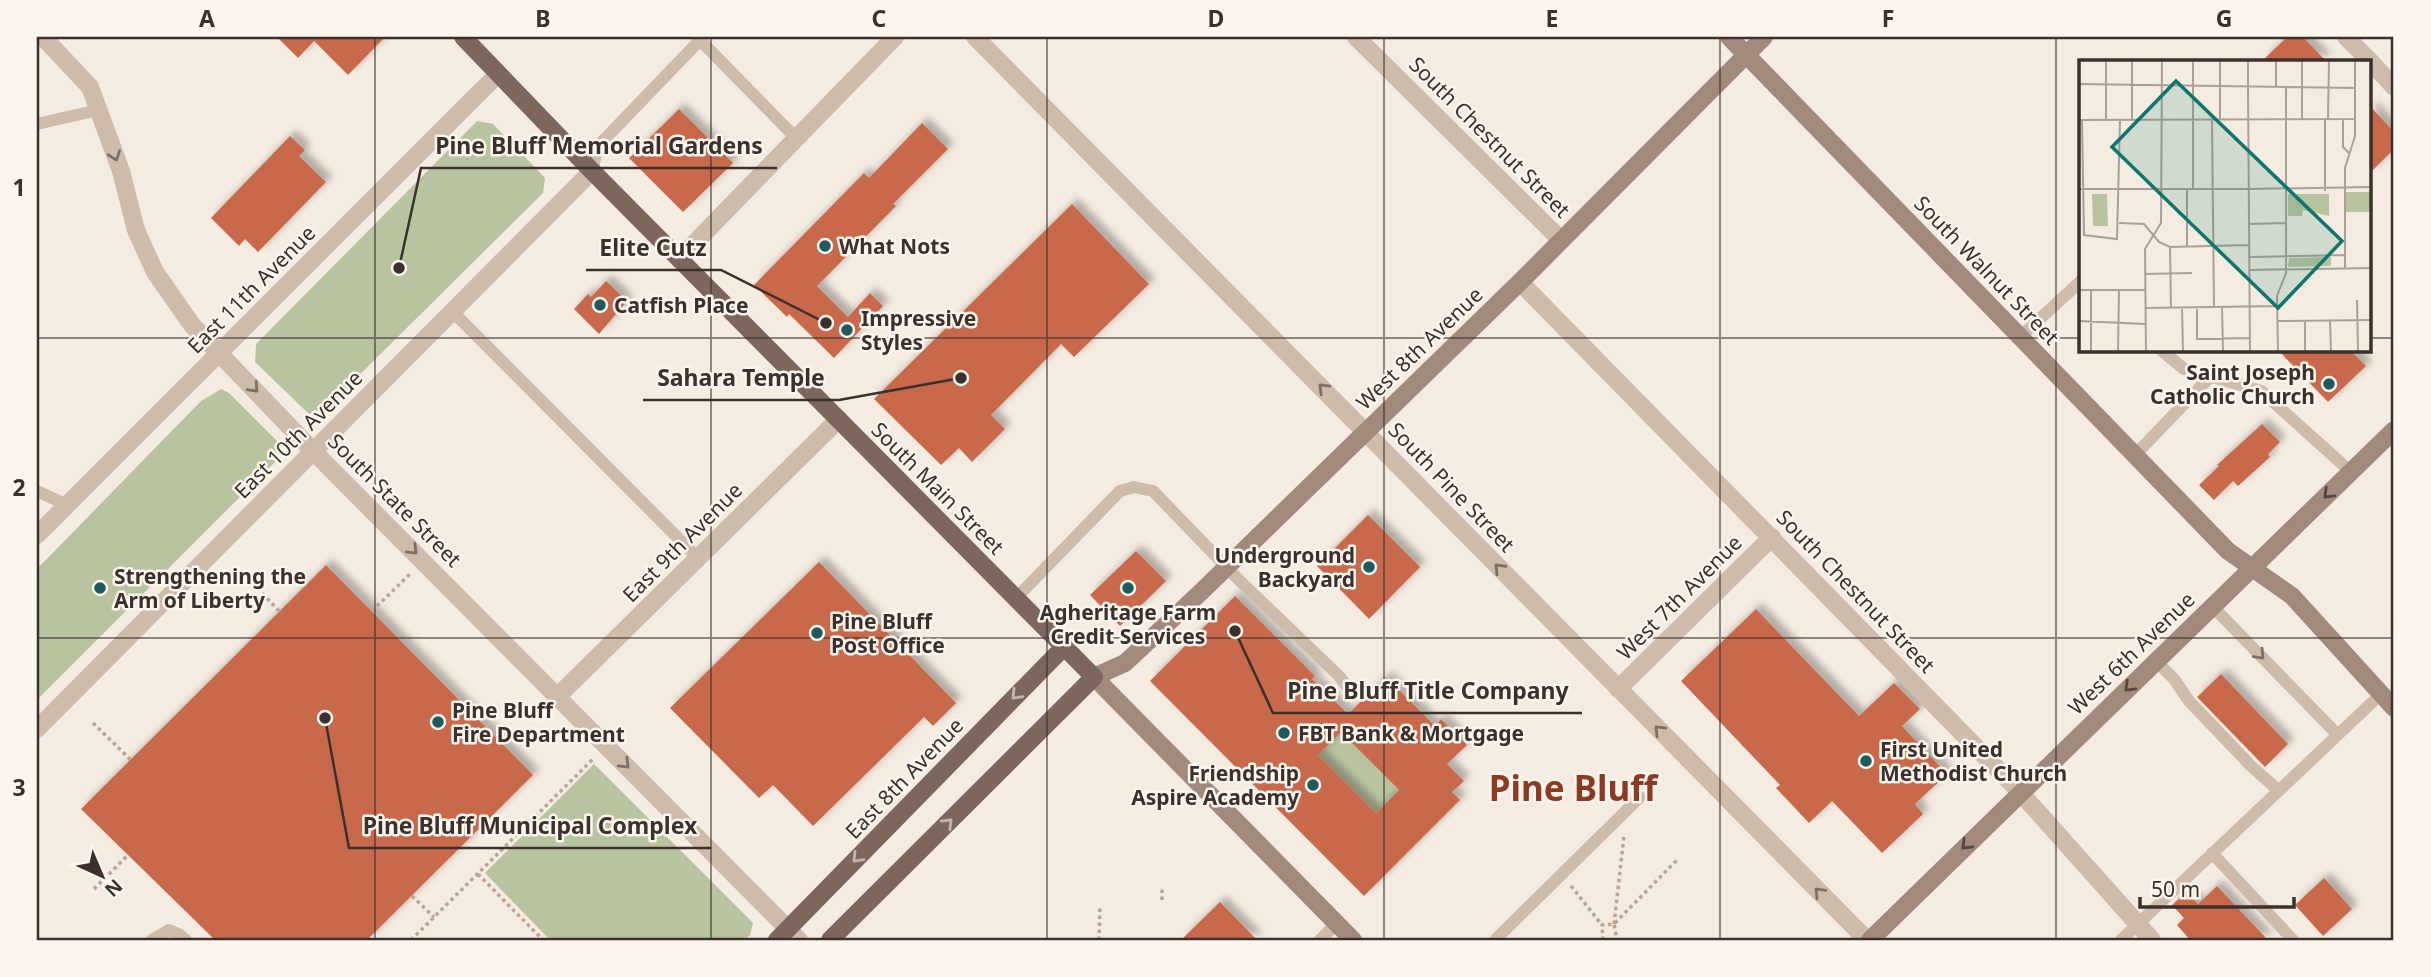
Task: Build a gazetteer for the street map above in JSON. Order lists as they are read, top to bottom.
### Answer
{
  "streets": {
    "main road": ["South Main Street", "East 8th Avenue"],
    "street": [
      "South Chestnut Street",
      "South Walnut Street",
      "East 11th Avenue",
      "West 8th Avenue",
      "East 10th Avenue",
      "South Pine Street",
      "South State Street",
      "East 9th Avenue",
      "West 7th Avenue",
      "West 6th Avenue"
    ]
  },
  "crossings": [
    ["South Chestnut Street", "West 8th Avenue"],
    ["South Chestnut Street", "West 7th Avenue"],
    ["South Chestnut Street", "West 6th Avenue"],
    ["South Walnut Street", "West 8th Avenue"],
    ["South Walnut Street", "West 6th Avenue"],
    ["East 11th Avenue", "South Main Street"],
    ["East 11th Avenue", "South State Street"],
    ["West 8th Avenue", "South Pine Street"],
    ["West 8th Avenue", "South Main Street"],
    ["East 10th Avenue", "South Main Street"],
    ["East 10th Avenue", "South State Street"],
    ["South Pine Street", "West 7th Avenue"],
    ["South Pine Street", "West 6th Avenue"],
    ["South Main Street", "East 9th Avenue"],
    ["South Main Street", "East 8th Avenue"],
    ["South State Street", "East 9th Avenue"],
    ["South State Street", "East 8th Avenue"]
  ],
  "one_way": ["South Pine Street", "South State Street", "West 6th Avenue"],
  "districts": ["Pine Bluff"],
  "places": [
    "What Nots",
    "Pine Bluff Memorial Gardens",
    "Catfish Place",
    "Elite Cutz",
    "Impressive Styles",
    "Sahara Temple",
    "Saint Joseph Catholic Church",
    "Underground Backyard",
    "Strengthening the Arm of Liberty",
    "Agheritage Farm Credit Services",
    "Pine Bluff Title Company",
    "Pine Bluff Post Office",
    "Pine Bluff Municipal Complex",
    "Pine Bluff Fire Department",
    "FBT Bank & Mortgage",
    "First United Methodist Church",
    "Friendship Aspire Academy"
  ],
  "scale_bar": "50 m",
  "north": "bottom right",
  "grid": {
    "columns": [
      "A",
      "B",
      "C",
      "D",
      "E",
      "F",
      "G"
    ],
    "rows": ["1", "2", "3"]
  }
}
